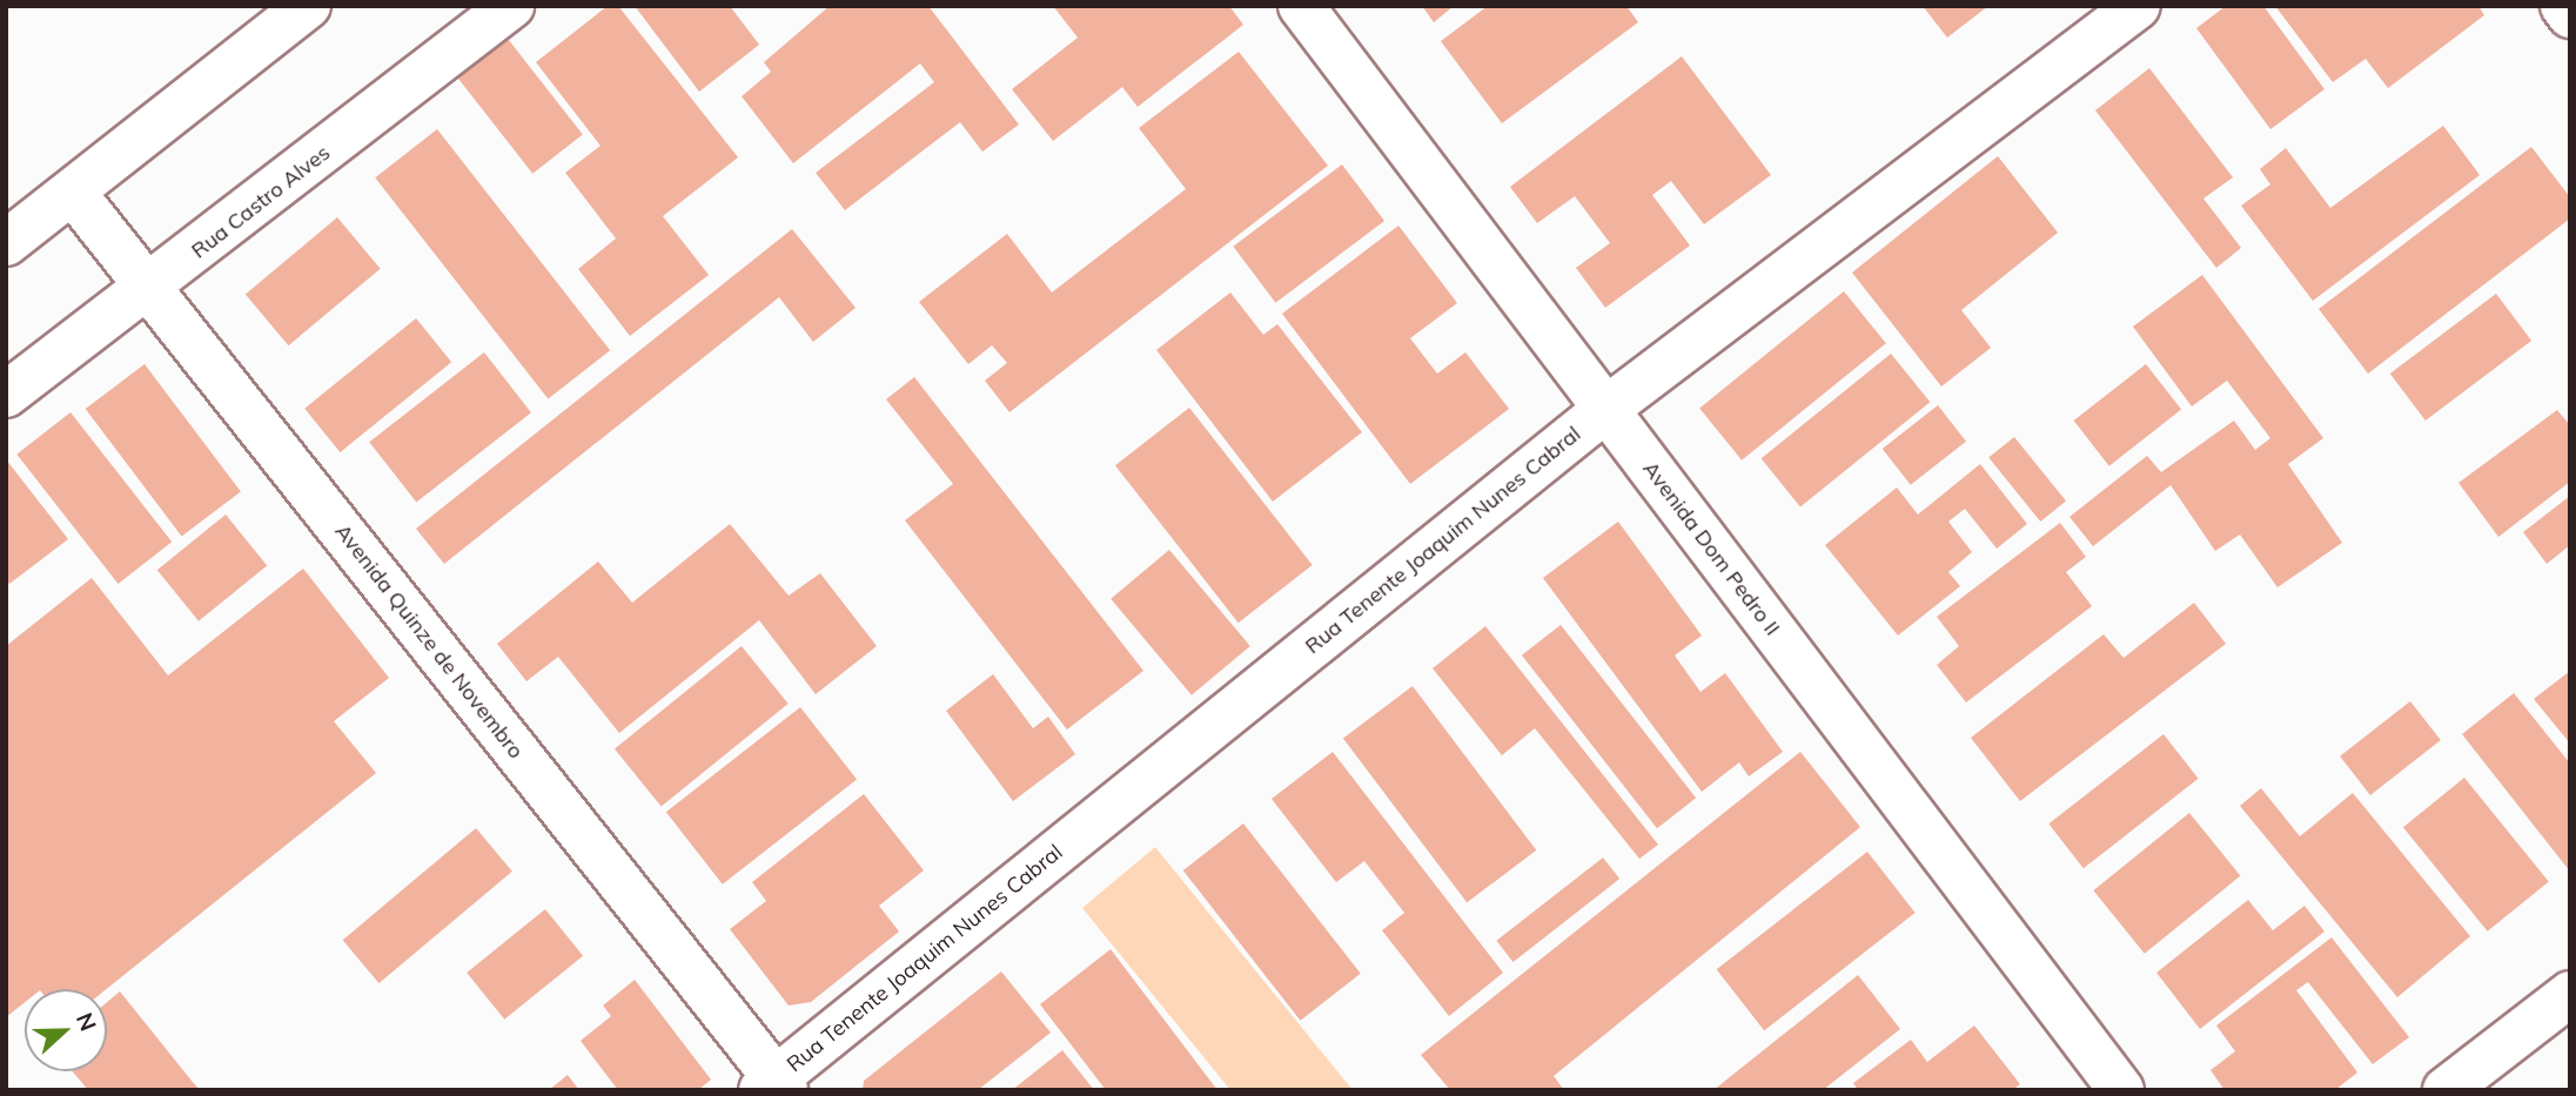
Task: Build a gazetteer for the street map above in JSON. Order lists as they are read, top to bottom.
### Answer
{
  "streets": {
    "street": [
      "Rua Castro Alves",
      "Rua Tenente Joaquim Nunes Cabral",
      "Avenida Dom Pedro II",
      "Avenida Quinze de Novembro"
    ]
  },
  "crossings": [
    ["Rua Castro Alves", "Avenida Quinze de Novembro"],
    ["Rua Tenente Joaquim Nunes Cabral", "Avenida Dom Pedro II"],
    ["Rua Tenente Joaquim Nunes Cabral", "Avenida Quinze de Novembro"]
  ],
  "north": "right"
}
